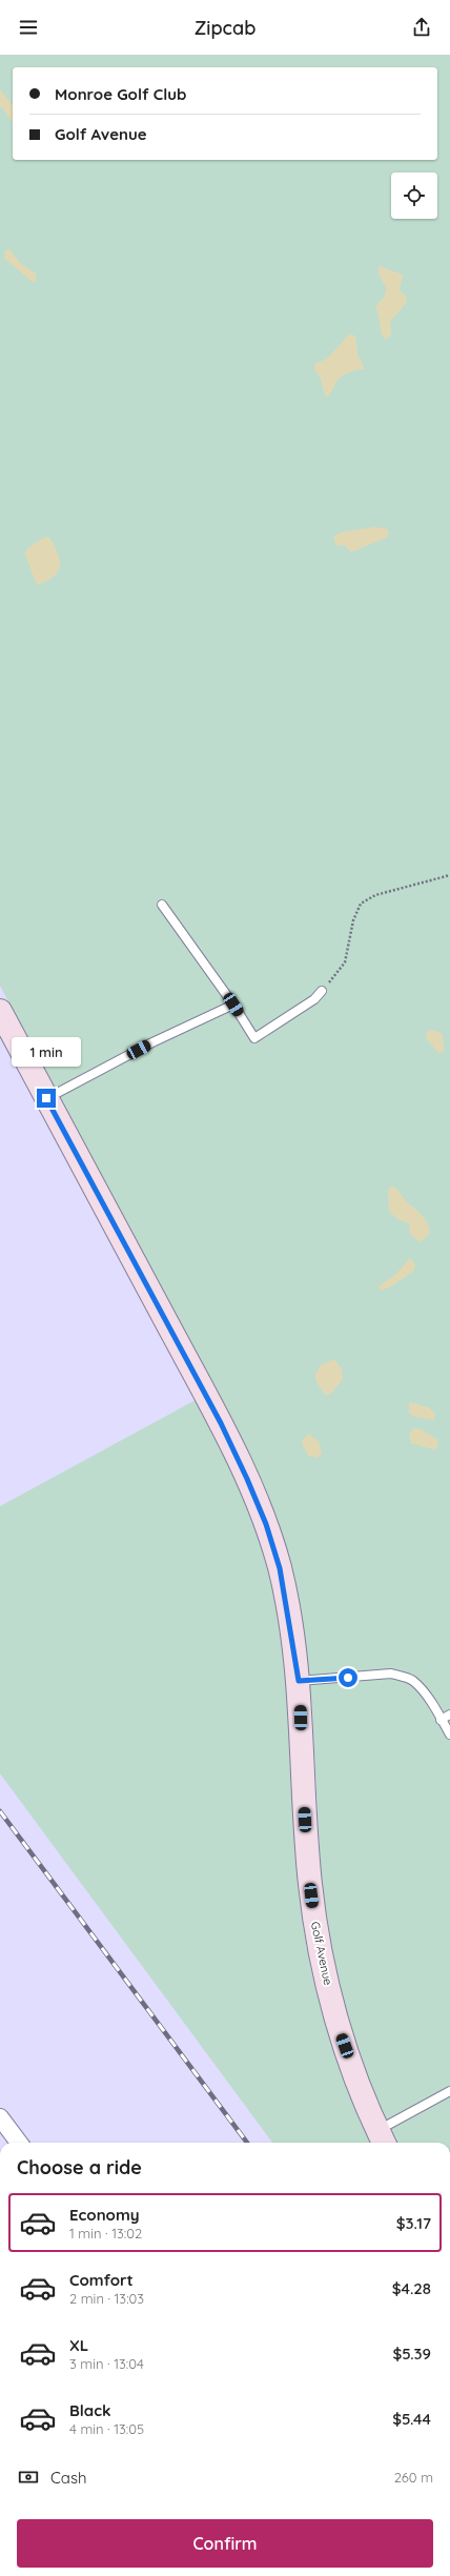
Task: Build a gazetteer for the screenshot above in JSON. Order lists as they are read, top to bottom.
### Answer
{
  "streets": {
    "street": ["Golf Avenue"]
  },
  "page": {
    "header": "Zipcab",
    "banner": ["Monroe Golf Club", "Golf Avenue"],
    "bubble": "1 min",
    "heading": "Choose a ride",
    "list": [
      {
        "name": "Economy",
        "note": "1 min · 13:02",
        "value": "$3.17"
      },
      {
        "name": "Comfort",
        "note": "2 min · 13:03",
        "value": "$4.28"
      },
      {
        "name": "XL",
        "note": "3 min · 13:04",
        "value": "$5.39"
      },
      {
        "name": "Black",
        "note": "4 min · 13:05",
        "value": "$5.44"
      }
    ],
    "pay": ["Cash", "260 m"],
    "buttons": "Confirm"
  }
}
